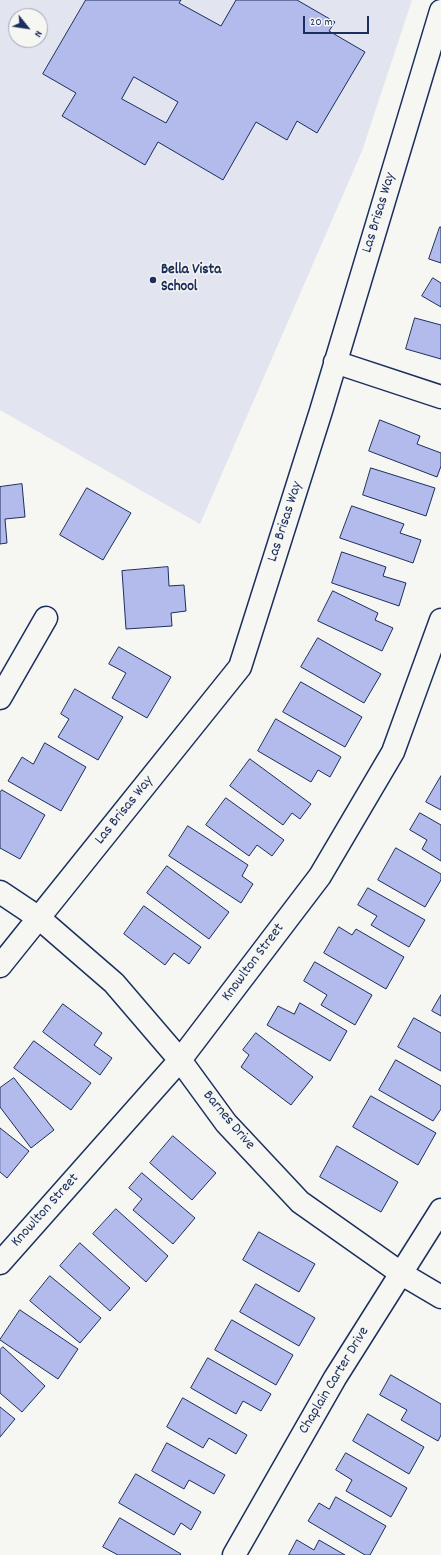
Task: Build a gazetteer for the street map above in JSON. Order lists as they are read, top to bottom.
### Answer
{
  "streets": {
    "street": [
      "Las Brisas Way",
      "Knowlton Street",
      "Barnes Drive",
      "Chaplain Carter Drive"
    ]
  },
  "crossings": [
    ["Las Brisas Way", "Barnes Drive"],
    ["Knowlton Street", "Barnes Drive"],
    ["Barnes Drive", "Chaplain Carter Drive"]
  ],
  "places": ["Bella Vista School"],
  "scale_bar": "20 m",
  "north": "bottom right"
}
